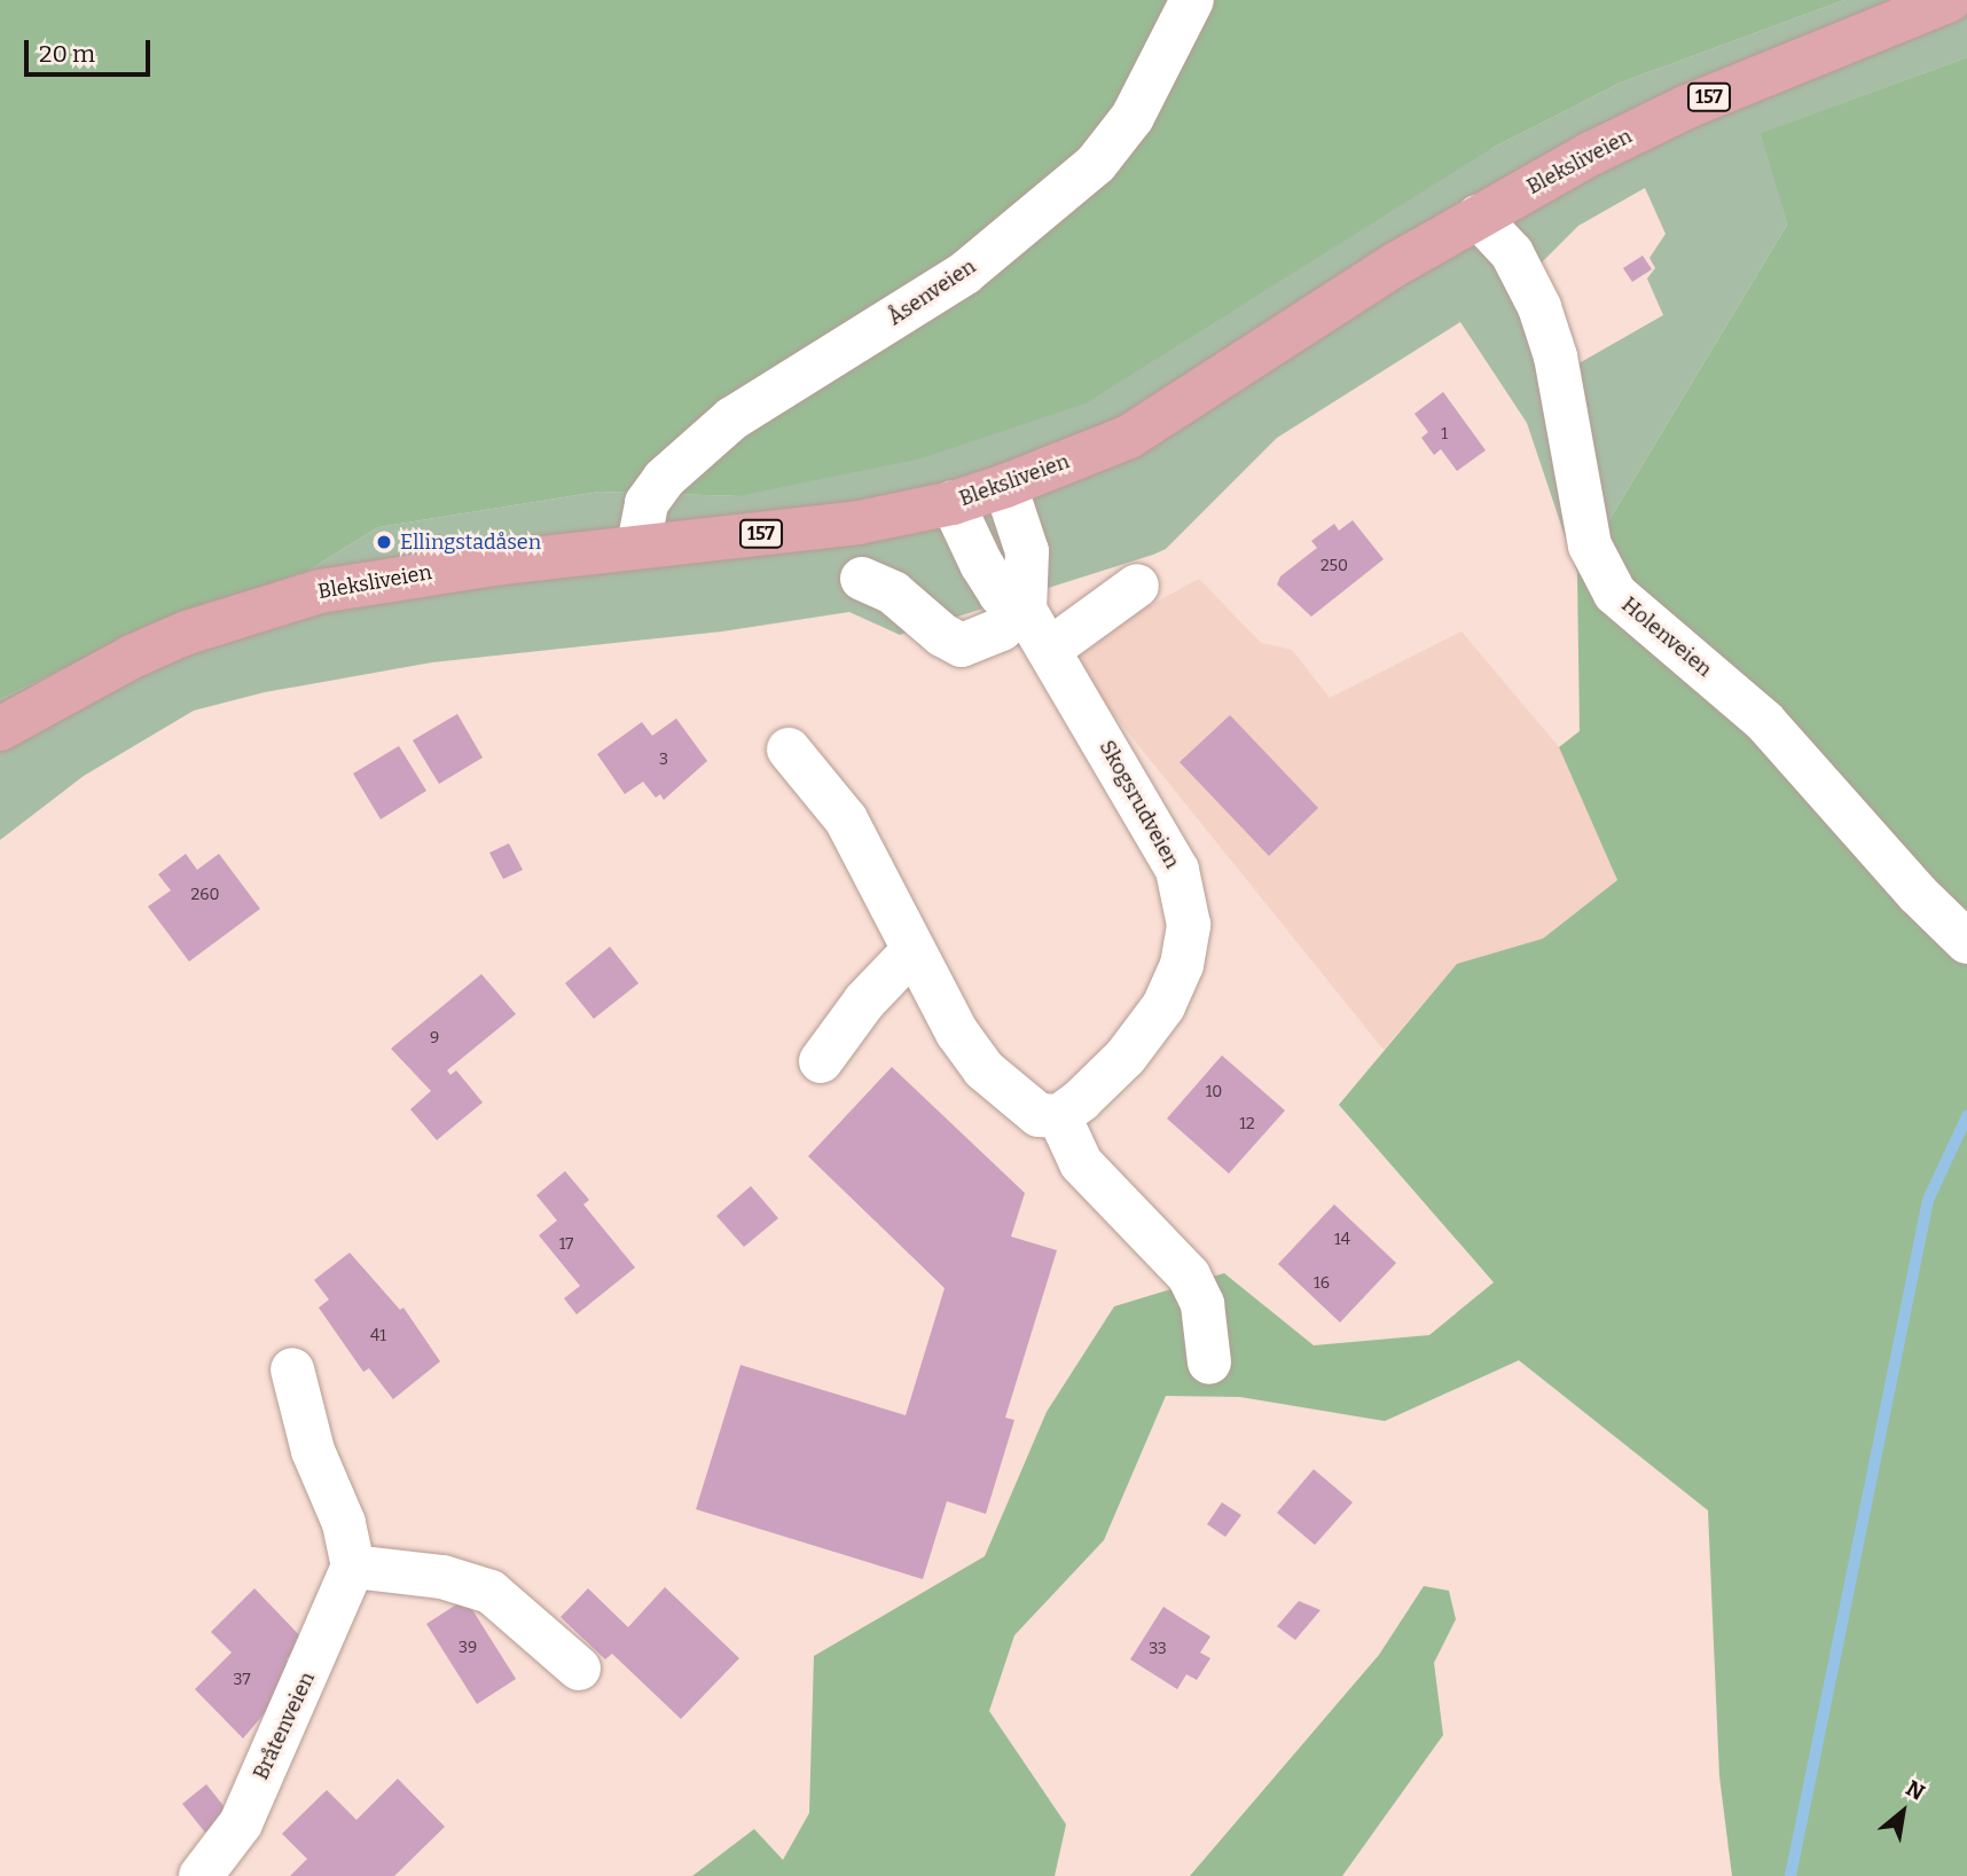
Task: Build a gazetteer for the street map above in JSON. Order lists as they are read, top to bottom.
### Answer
{
  "streets": {
    "main road": ["157", "Bleksliveien"],
    "street": [
      "Åsenveien",
      "Holenveien",
      "Skogsrudveien",
      "Bråtenveien"
    ]
  },
  "crossings": [
    ["Bleksliveien", "Åsenveien"],
    ["Bleksliveien", "Holenveien"],
    ["Bleksliveien", "Skogsrudveien"]
  ],
  "places": ["Ellingstadåsen"],
  "house_numbers": [
    "1",
    "250",
    "3",
    "260",
    "9",
    "10",
    "12",
    "14",
    "17",
    "16",
    "41",
    "39",
    "33",
    "37"
  ],
  "scale_bar": "20 m",
  "north": "top right"
}
